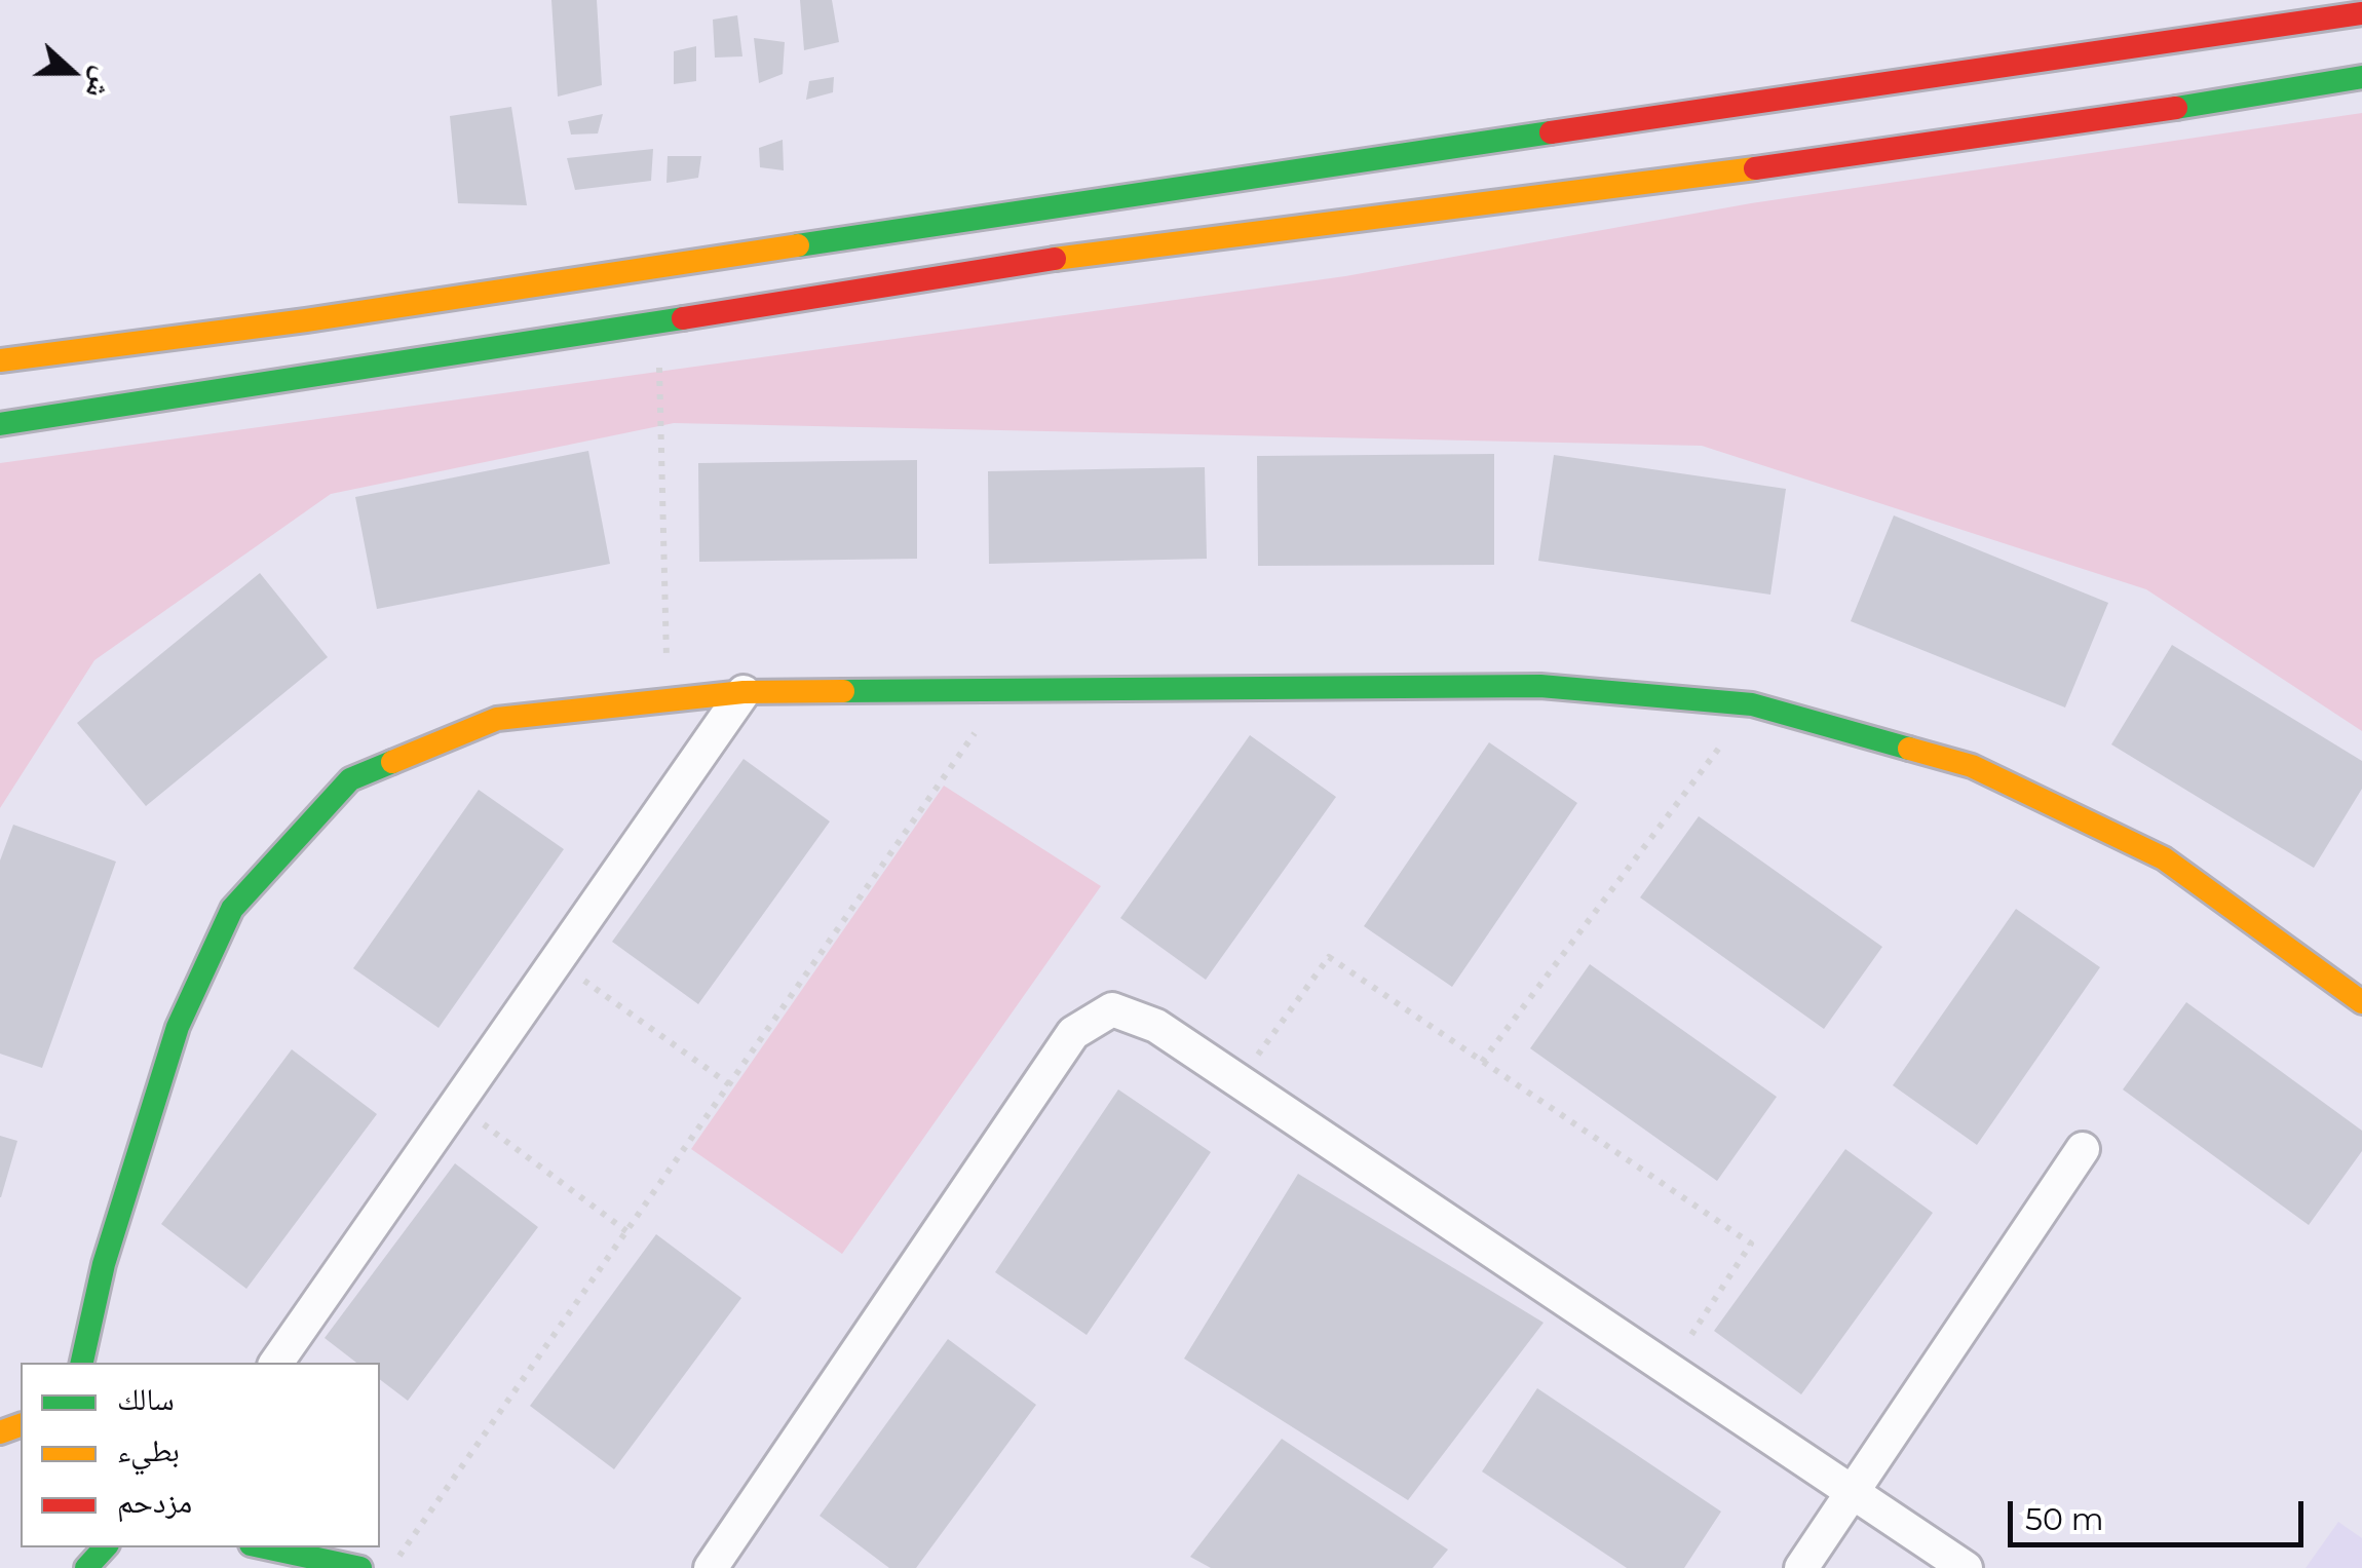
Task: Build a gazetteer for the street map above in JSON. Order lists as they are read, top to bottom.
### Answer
{
  "legend": ["سالك", "بطيء", "مزدحم"],
  "scale_bar": "50 m",
  "north": "right"
}
